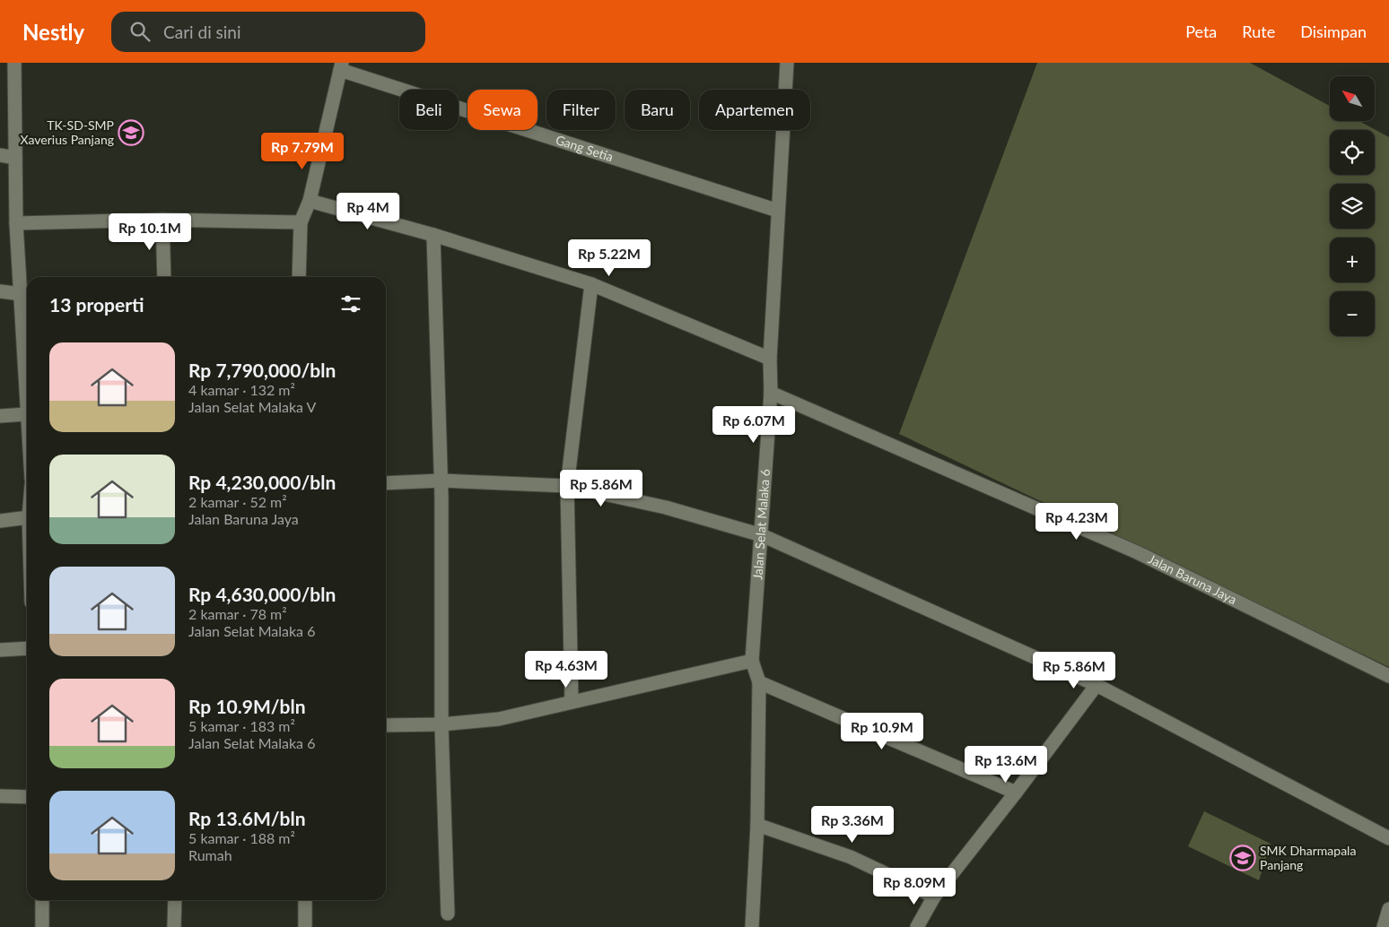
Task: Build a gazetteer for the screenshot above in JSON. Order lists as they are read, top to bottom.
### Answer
{
  "streets": {
    "street": ["Gang Setia", "Jalan Selat Malaka 6", "Jalan Baruna Jaya"]
  },
  "crossings": [
    ["Gang Setia", "Jalan Selat Malaka 6"],
    ["Jalan Selat Malaka 6", "Jalan Baruna Jaya"]
  ],
  "places": {
    "school or university": ["TK-SD-SMP Xaverius Panjang", "SMK Dharmapala Panjang"]
  },
  "north": "top left",
  "page": {
    "header": "Nestly",
    "search": "Cari di sini",
    "nav": ["Peta", "Rute", "Disimpan"],
    "map_buttons": ["+", "−"],
    "chip": [
      "Beli",
      "Sewa",
      "Filter",
      "Baru",
      "Apartemen"
    ],
    "price": [
      "Rp 7.79M",
      "Rp 4M",
      "Rp 10.1M",
      "Rp 5.22M",
      "Rp 6.07M",
      "Rp 5.86M",
      "Rp 4.23M",
      "Rp 4.63M",
      "Rp 5.86M",
      "Rp 10.9M",
      "Rp 13.6M",
      "Rp 3.36M",
      "Rp 8.09M"
    ],
    "heading": "13 properti",
    "list": [
      {
        "name": "Rp 7,790,000/bln",
        "note": "4 kamar · 132 m² · Jalan Selat Malaka V"
      },
      {
        "name": "Rp 4,230,000/bln",
        "note": "2 kamar · 52 m² · Jalan Baruna Jaya"
      },
      {
        "name": "Rp 4,630,000/bln",
        "note": "2 kamar · 78 m² · Jalan Selat Malaka 6"
      },
      {
        "name": "Rp 10.9M/bln",
        "note": "5 kamar · 183 m² · Jalan Selat Malaka 6"
      },
      {
        "name": "Rp 13.6M/bln",
        "note": "5 kamar · 188 m² · Rumah"
      }
    ]
  }
}
